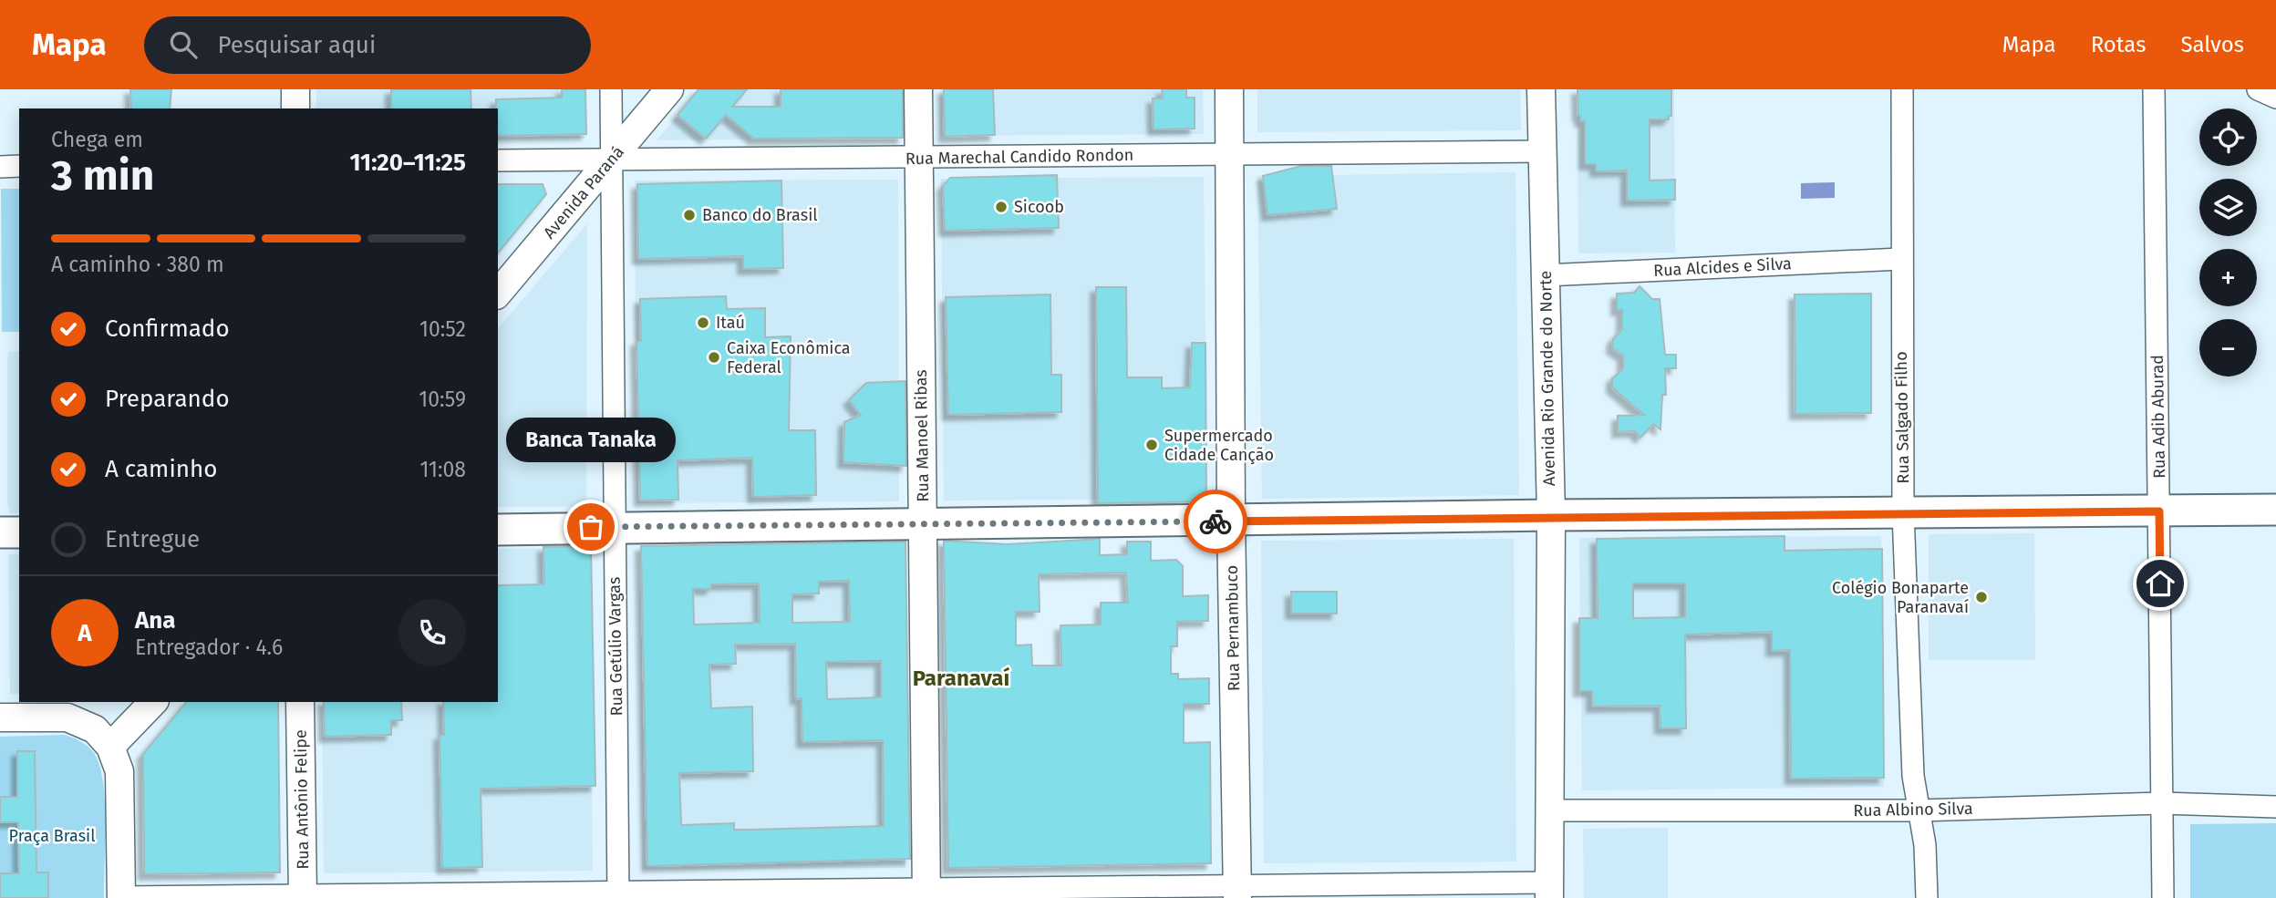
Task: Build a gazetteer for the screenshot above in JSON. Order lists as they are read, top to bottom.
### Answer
{
  "streets": {
    "street": [
      "Rua Marechal Candido Rondon",
      "Avenida Paraná",
      "Rua Alcides e Silva",
      "Avenida Rio Grande do Norte",
      "Rua Adib Aburad",
      "Rua Salgado Filho",
      "Rua Manoel Ribas",
      "Rua Pernambuco",
      "Rua Getúlio Vargas",
      "Rua Antônio Felipe",
      "Rua Albino Silva"
    ]
  },
  "crossings": [
    ["Rua Marechal Candido Rondon", "Avenida Paraná"],
    ["Rua Marechal Candido Rondon", "Avenida Rio Grande do Norte"],
    ["Rua Marechal Candido Rondon", "Rua Manoel Ribas"],
    ["Rua Marechal Candido Rondon", "Rua Pernambuco"],
    ["Rua Marechal Candido Rondon", "Rua Getúlio Vargas"],
    ["Avenida Paraná", "Rua Getúlio Vargas"],
    ["Rua Alcides e Silva", "Avenida Rio Grande do Norte"],
    ["Rua Alcides e Silva", "Rua Salgado Filho"],
    ["Avenida Rio Grande do Norte", "Rua Albino Silva"],
    ["Rua Adib Aburad", "Rua Albino Silva"],
    ["Rua Salgado Filho", "Rua Albino Silva"]
  ],
  "districts": ["Paranavaí"],
  "parks": ["Praça Brasil"],
  "places": [
    "Sicoob",
    "Banco do Brasil",
    "Itaú",
    "Caixa Econômica Federal",
    "Supermercado Cidade Canção",
    "Banca Tanaka",
    "Colégio Bonaparte Paranavaí"
  ],
  "page": {
    "header": "Mapa",
    "search": "Pesquisar aqui",
    "nav": ["Mapa", "Rotas", "Salvos"],
    "map_buttons": ["+", "−"],
    "heading": ["3 min", "Chega em", "11:20–11:25"],
    "panel": ["Ana", "Entregador · 4.6"],
    "bar": "A caminho · 380 m",
    "list": [
      ["Confirmado", "10:52"],
      ["Preparando", "10:59"],
      ["A caminho", "11:08"],
      "Entregue"
    ],
    "bubble": "Banca Tanaka",
    "round": "A"
  }
}
